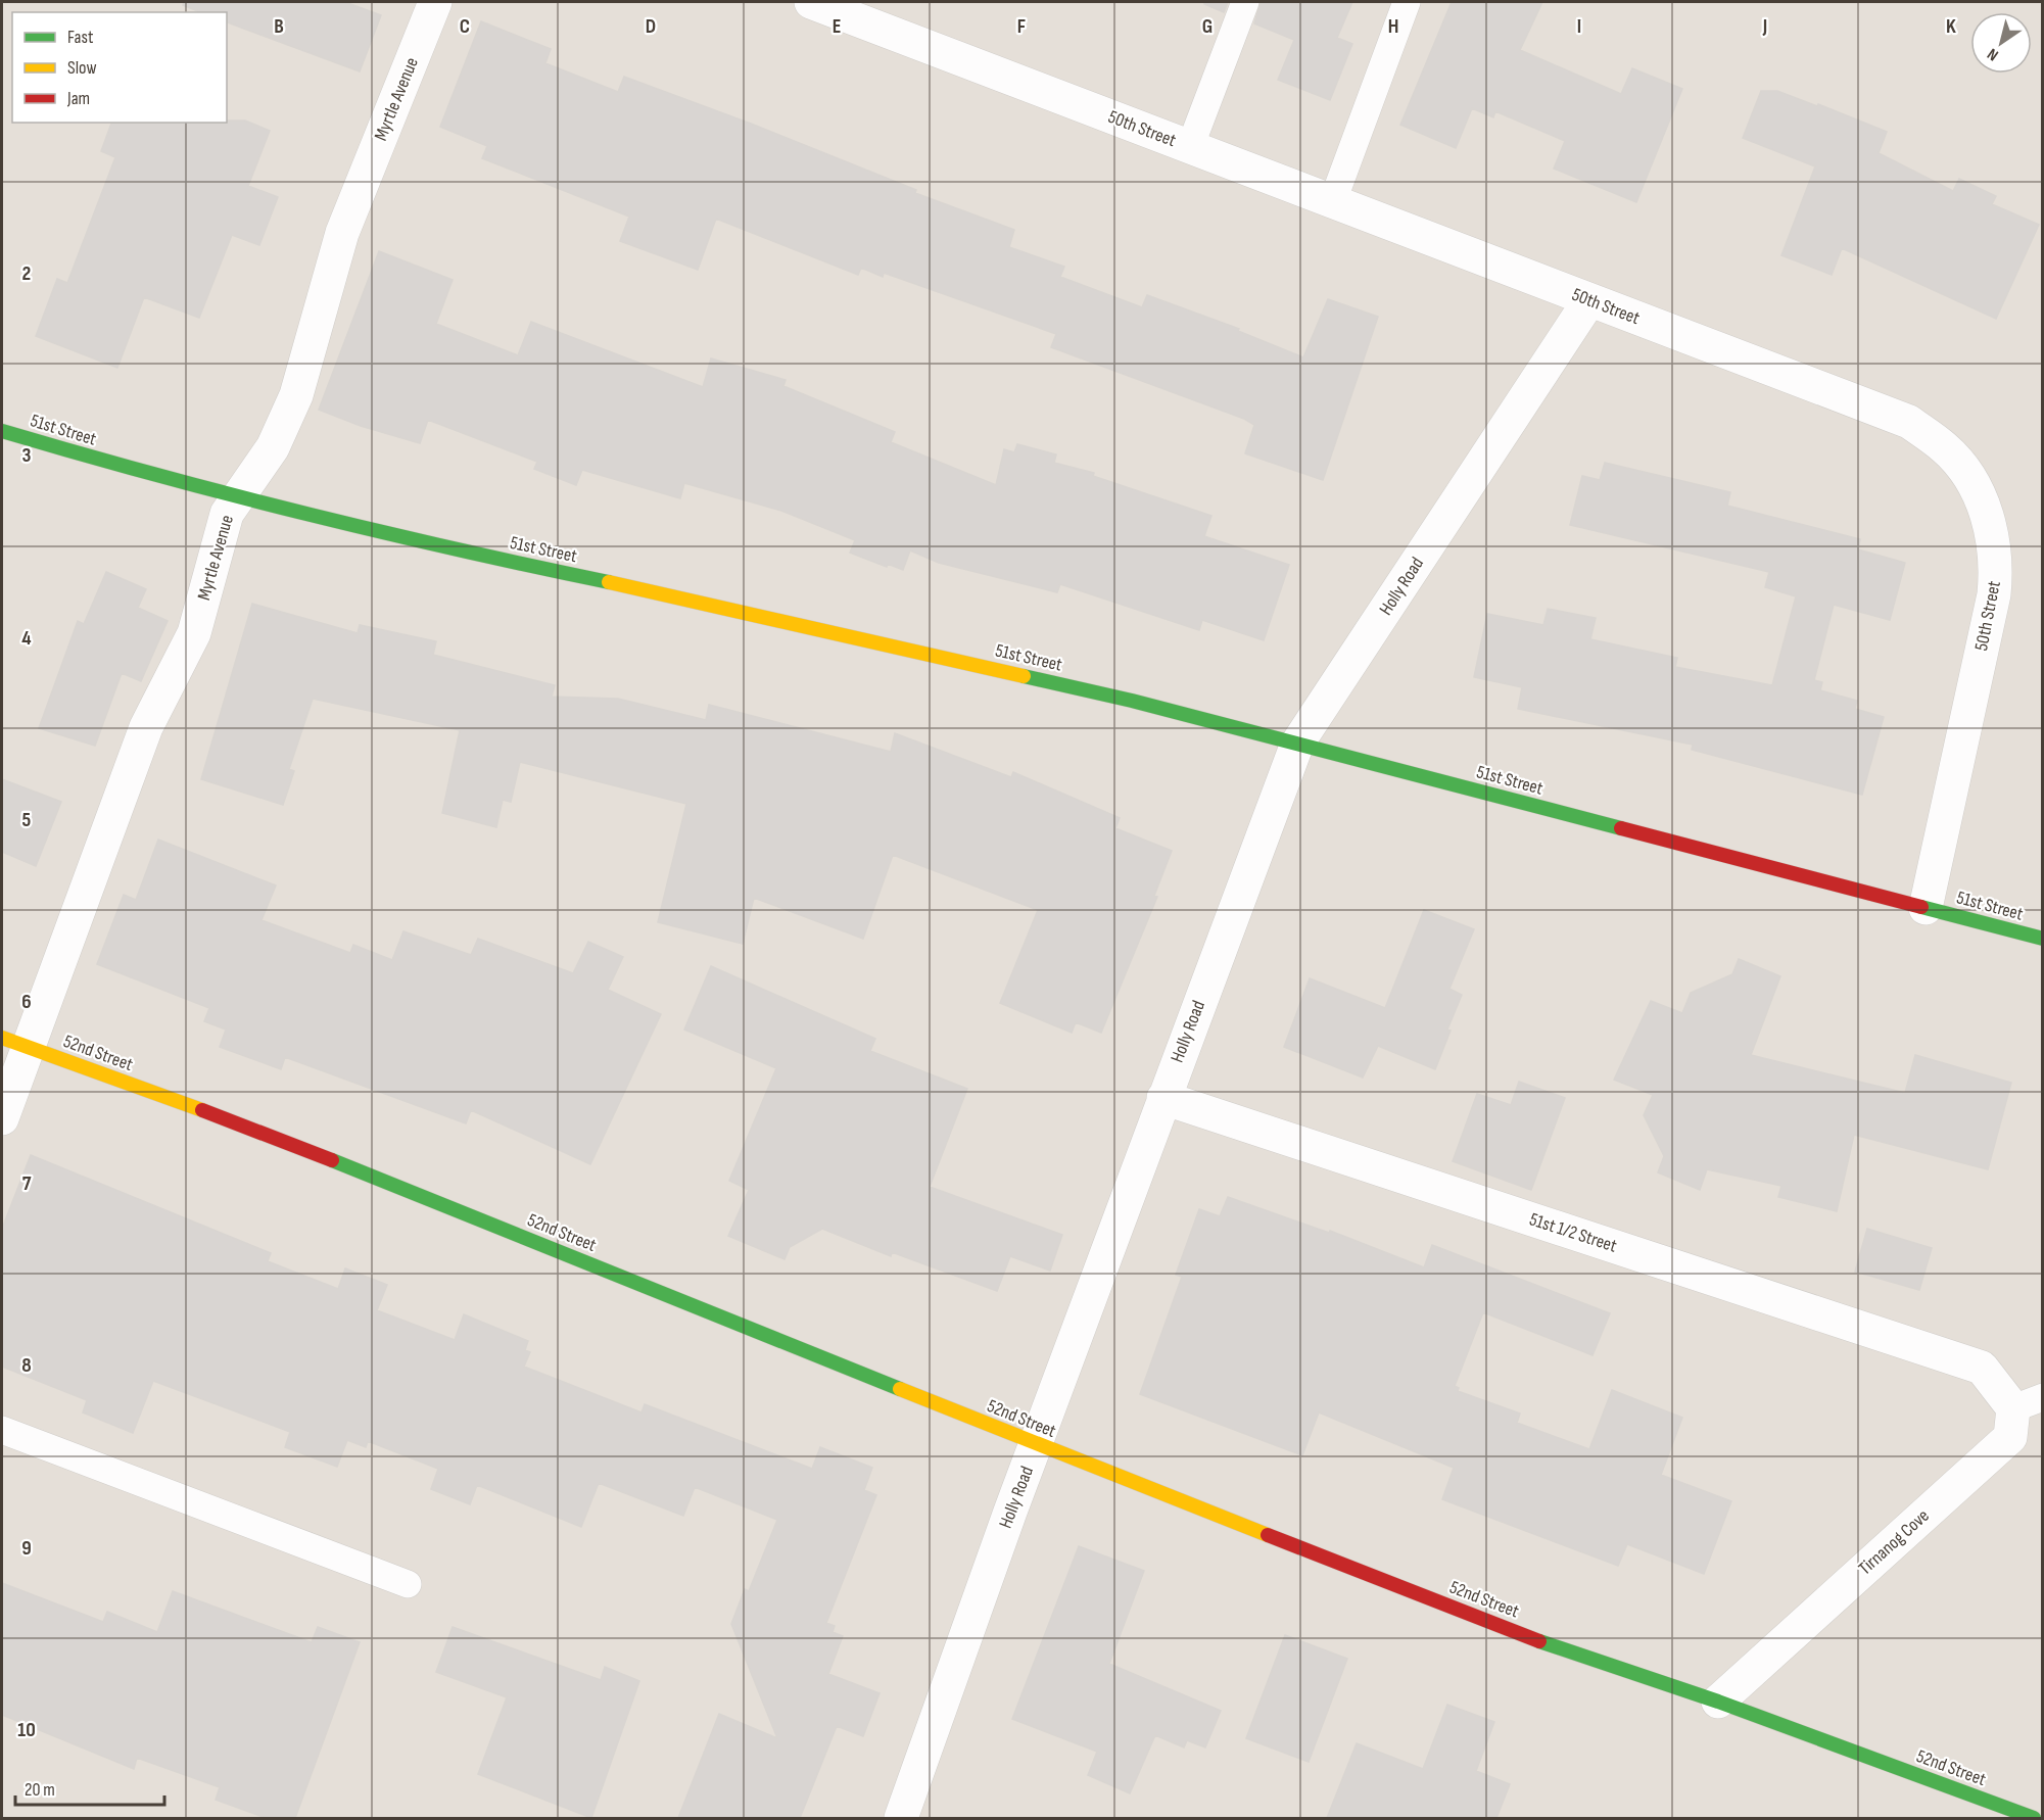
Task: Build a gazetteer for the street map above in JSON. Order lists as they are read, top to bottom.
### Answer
{
  "streets": {
    "street": [
      "Myrtle Avenue",
      "50th Street",
      "51st Street",
      "Holly Road",
      "52nd Street",
      "51st 1/2 Street",
      "Tirnanog Cove"
    ]
  },
  "crossings": [
    ["Myrtle Avenue", "51st Street"],
    ["Myrtle Avenue", "52nd Street"],
    ["50th Street", "51st Street"],
    ["50th Street", "Holly Road"],
    ["51st Street", "Holly Road"],
    ["Holly Road", "52nd Street"],
    ["Holly Road", "51st 1/2 Street"],
    ["52nd Street", "Tirnanog Cove"],
    ["51st 1/2 Street", "Tirnanog Cove"]
  ],
  "legend": ["Fast", "Slow", "Jam"],
  "scale_bar": "20 m",
  "north": "bottom left",
  "grid": {
    "columns": [
      "B",
      "C",
      "D",
      "E",
      "F",
      "G",
      "H",
      "I",
      "J",
      "K"
    ],
    "rows": [
      "2",
      "3",
      "4",
      "5",
      "6",
      "7",
      "8",
      "9",
      "10"
    ]
  }
}
